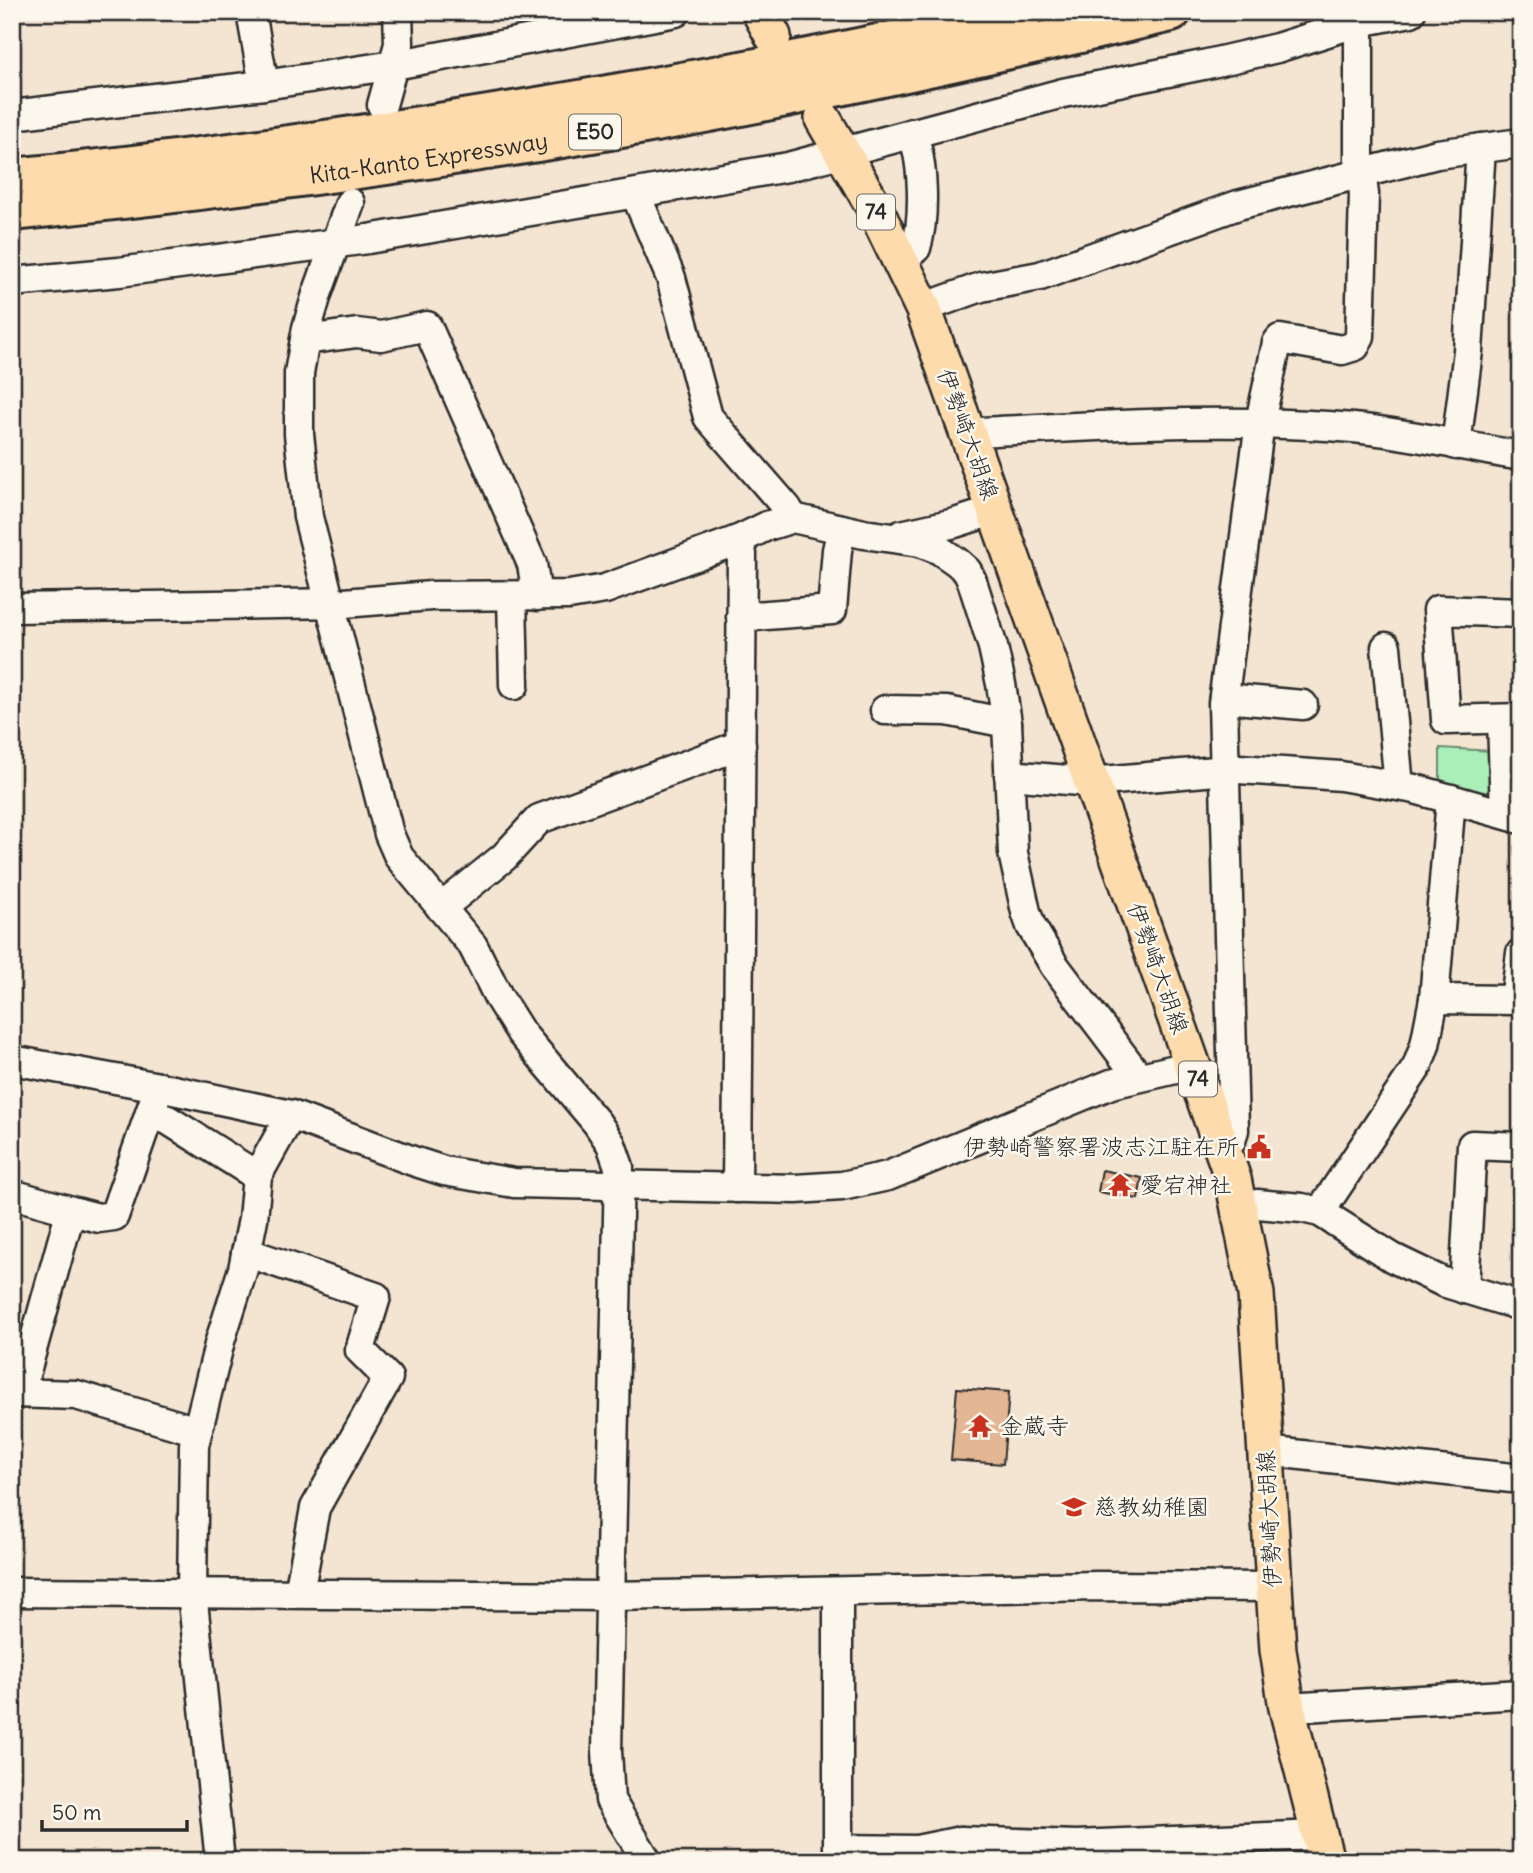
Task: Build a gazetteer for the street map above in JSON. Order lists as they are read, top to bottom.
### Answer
{
  "streets": {
    "highway": ["E50", "Kita-Kanto Expressway"],
    "main road": ["74", "伊勢崎大胡線"]
  },
  "places": {
    "public building": ["伊勢崎警察署波志江駐在所"],
    "temple": ["愛宕神社", "金蔵寺"],
    "school or university": ["慈教幼稚園"]
  },
  "scale_bar": "50 m"
}
